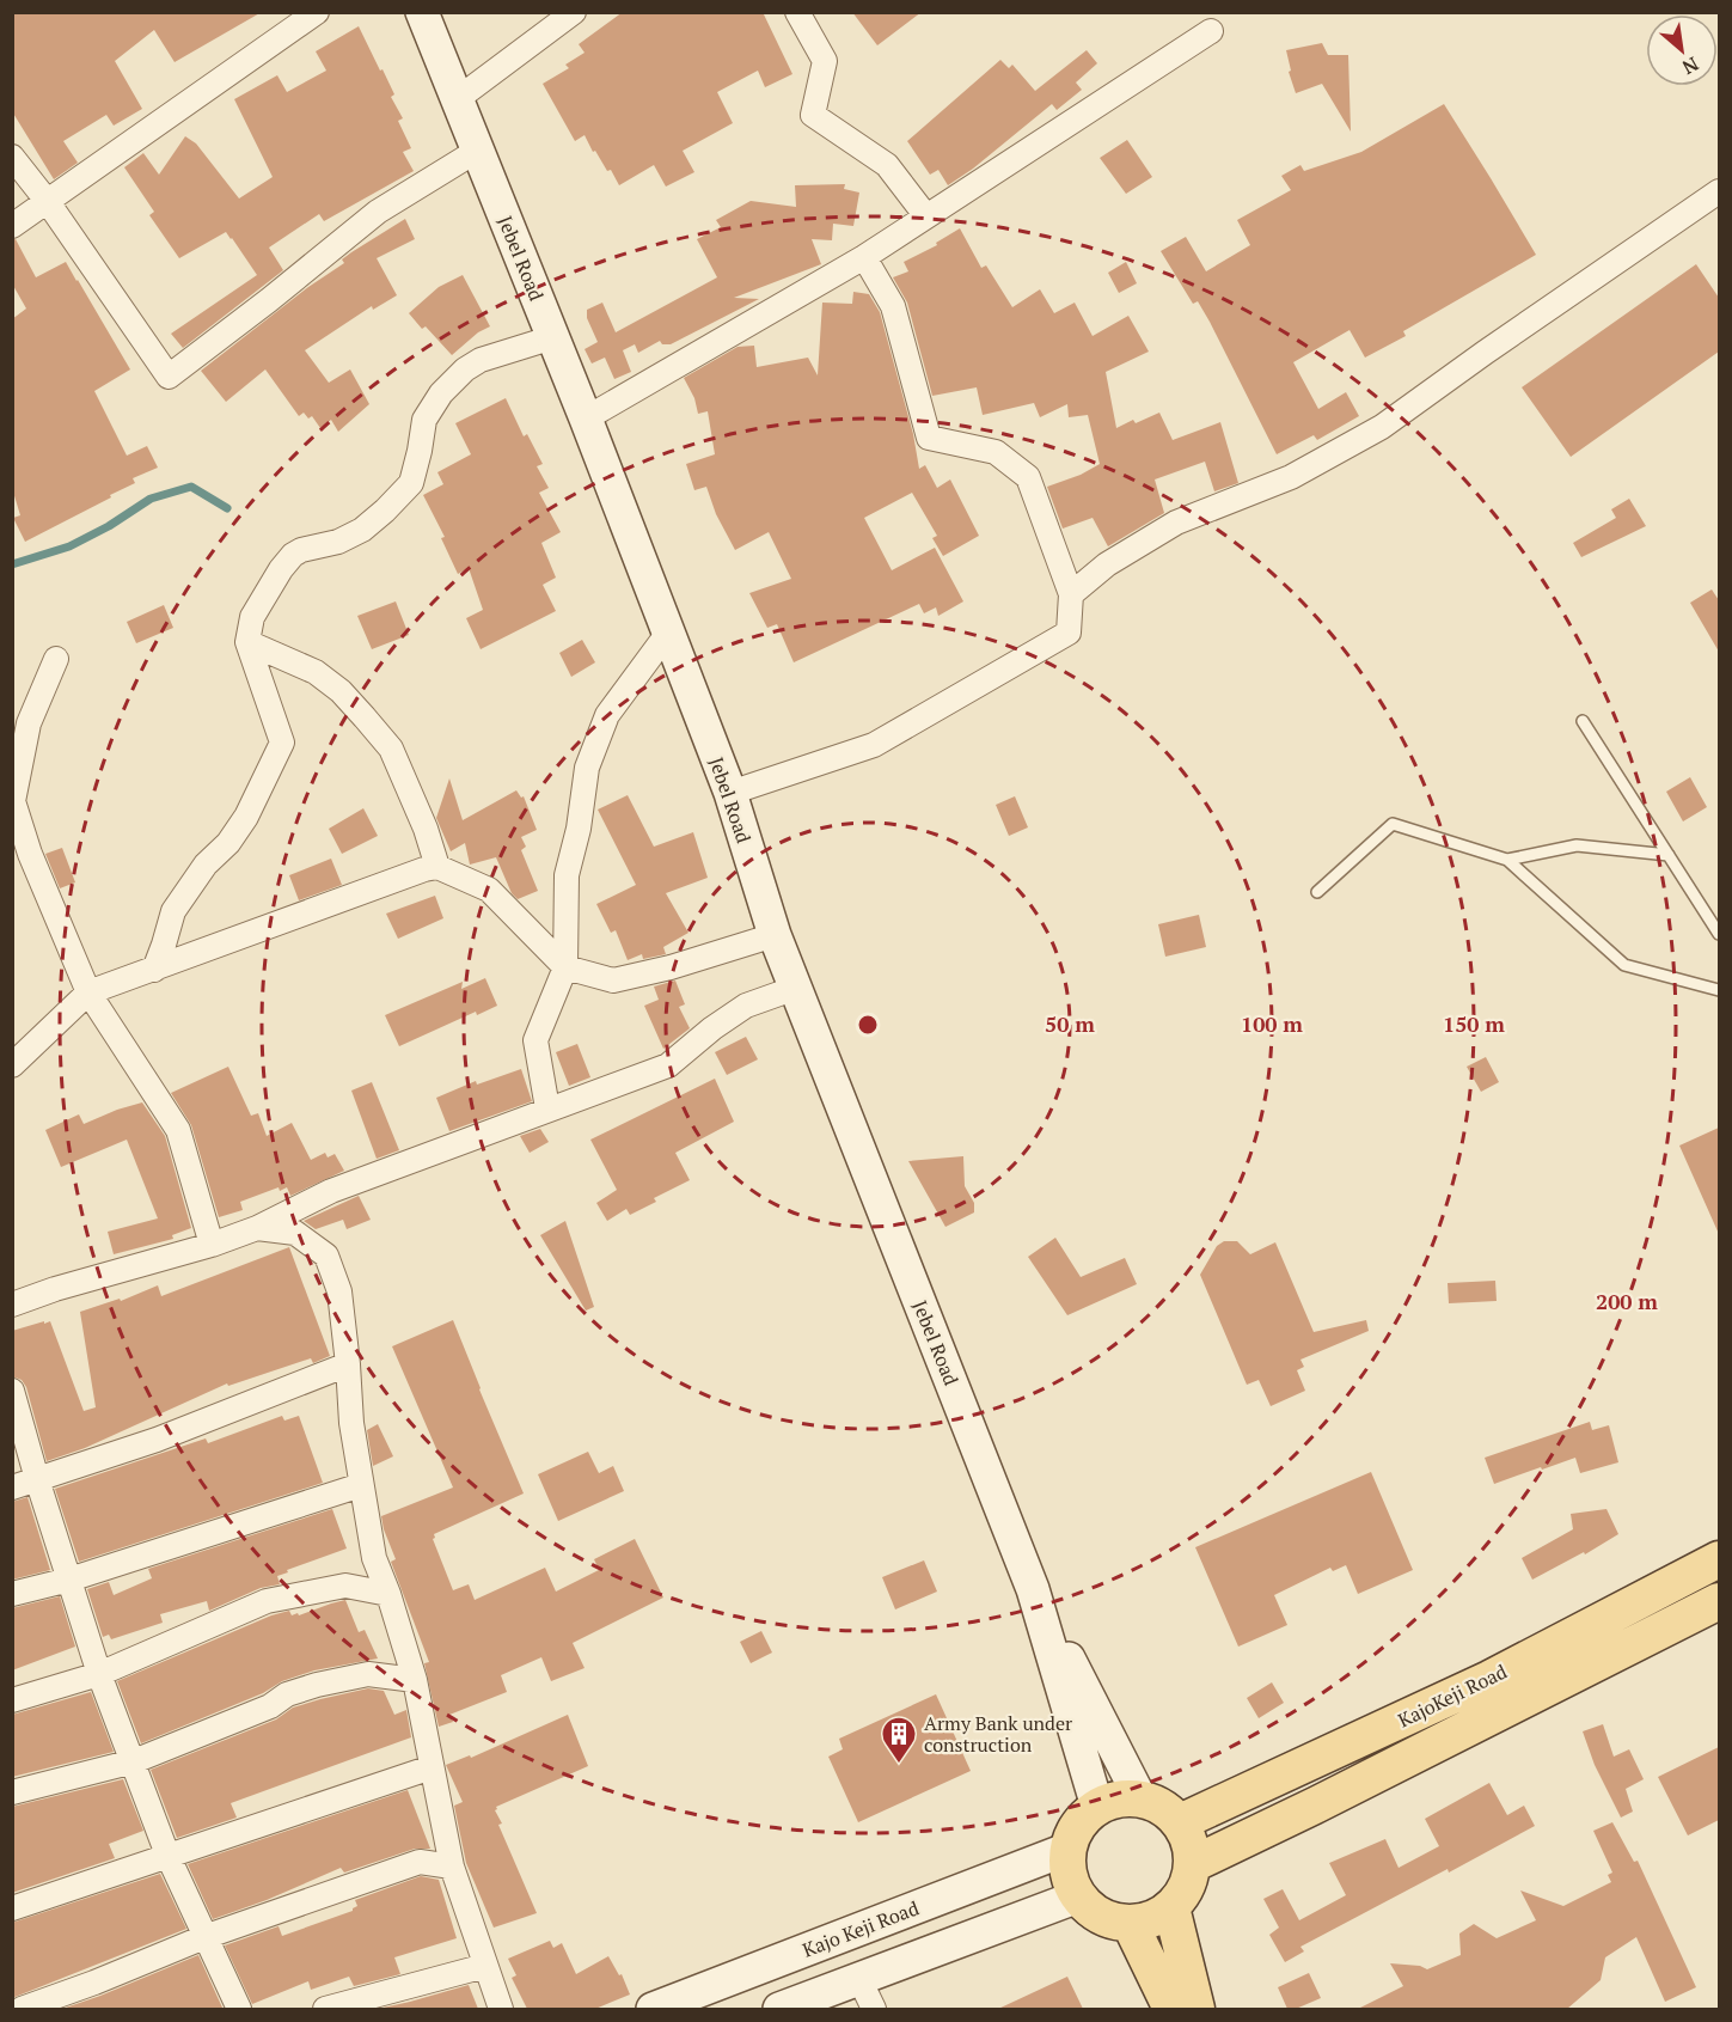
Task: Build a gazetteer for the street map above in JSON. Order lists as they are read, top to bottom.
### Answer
{
  "streets": {
    "main road": ["Jebel Road", "KajoKeji Road", "Kajo Keji Road"]
  },
  "crossings": [
    ["Jebel Road", "KajoKeji Road"],
    ["Jebel Road", "Kajo Keji Road"],
    ["KajoKeji Road", "Kajo Keji Road"]
  ],
  "places": {
    "building": ["Army Bank under construction"]
  },
  "north": "bottom right",
  "rings": [
    "50 m",
    "100 m",
    "150 m",
    "200 m"
  ]
}
